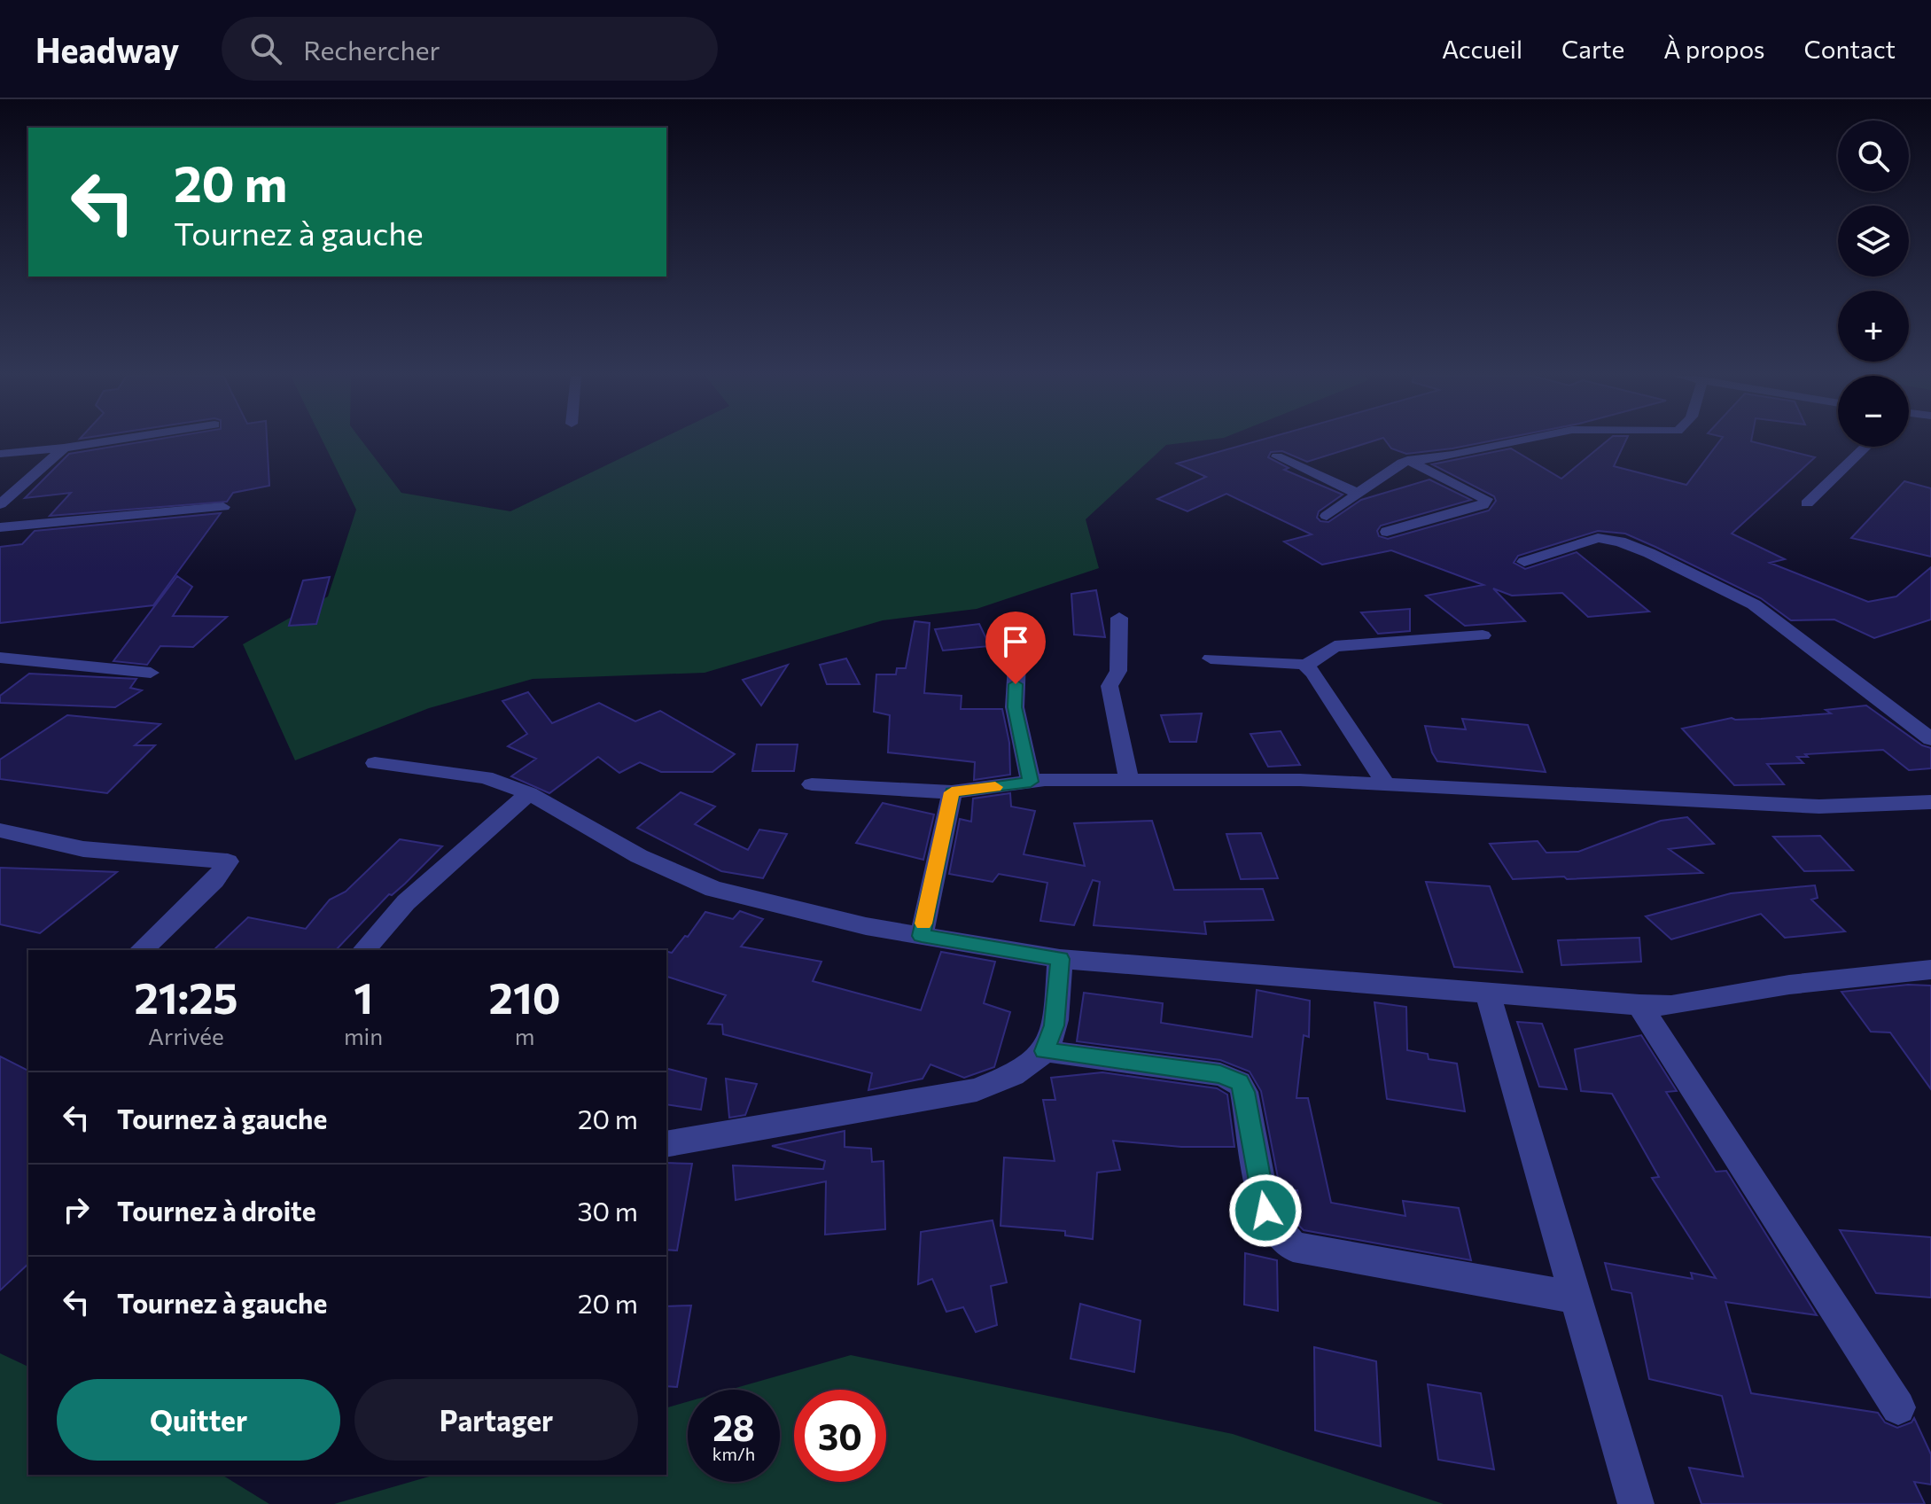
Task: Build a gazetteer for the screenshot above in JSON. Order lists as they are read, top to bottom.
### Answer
{
  "page": {
    "header": "Headway",
    "search": "Rechercher",
    "nav": [
      "Accueil",
      "Carte",
      "À propos",
      "Contact"
    ],
    "map_buttons": ["+", "−"],
    "turn": ["20 m", "Tournez à gauche"],
    "eta": [
      "21:25",
      "Arrivée",
      "1",
      "min",
      "210",
      "m"
    ],
    "list": [
      {
        "name": "Tournez à gauche",
        "value": "20 m"
      },
      {
        "name": "Tournez à droite",
        "value": "30 m"
      },
      {
        "name": "Tournez à gauche",
        "value": "20 m"
      }
    ],
    "buttons": ["Quitter", "Partager"],
    "speed": "28 km/h",
    "limit": "30"
  }
}
